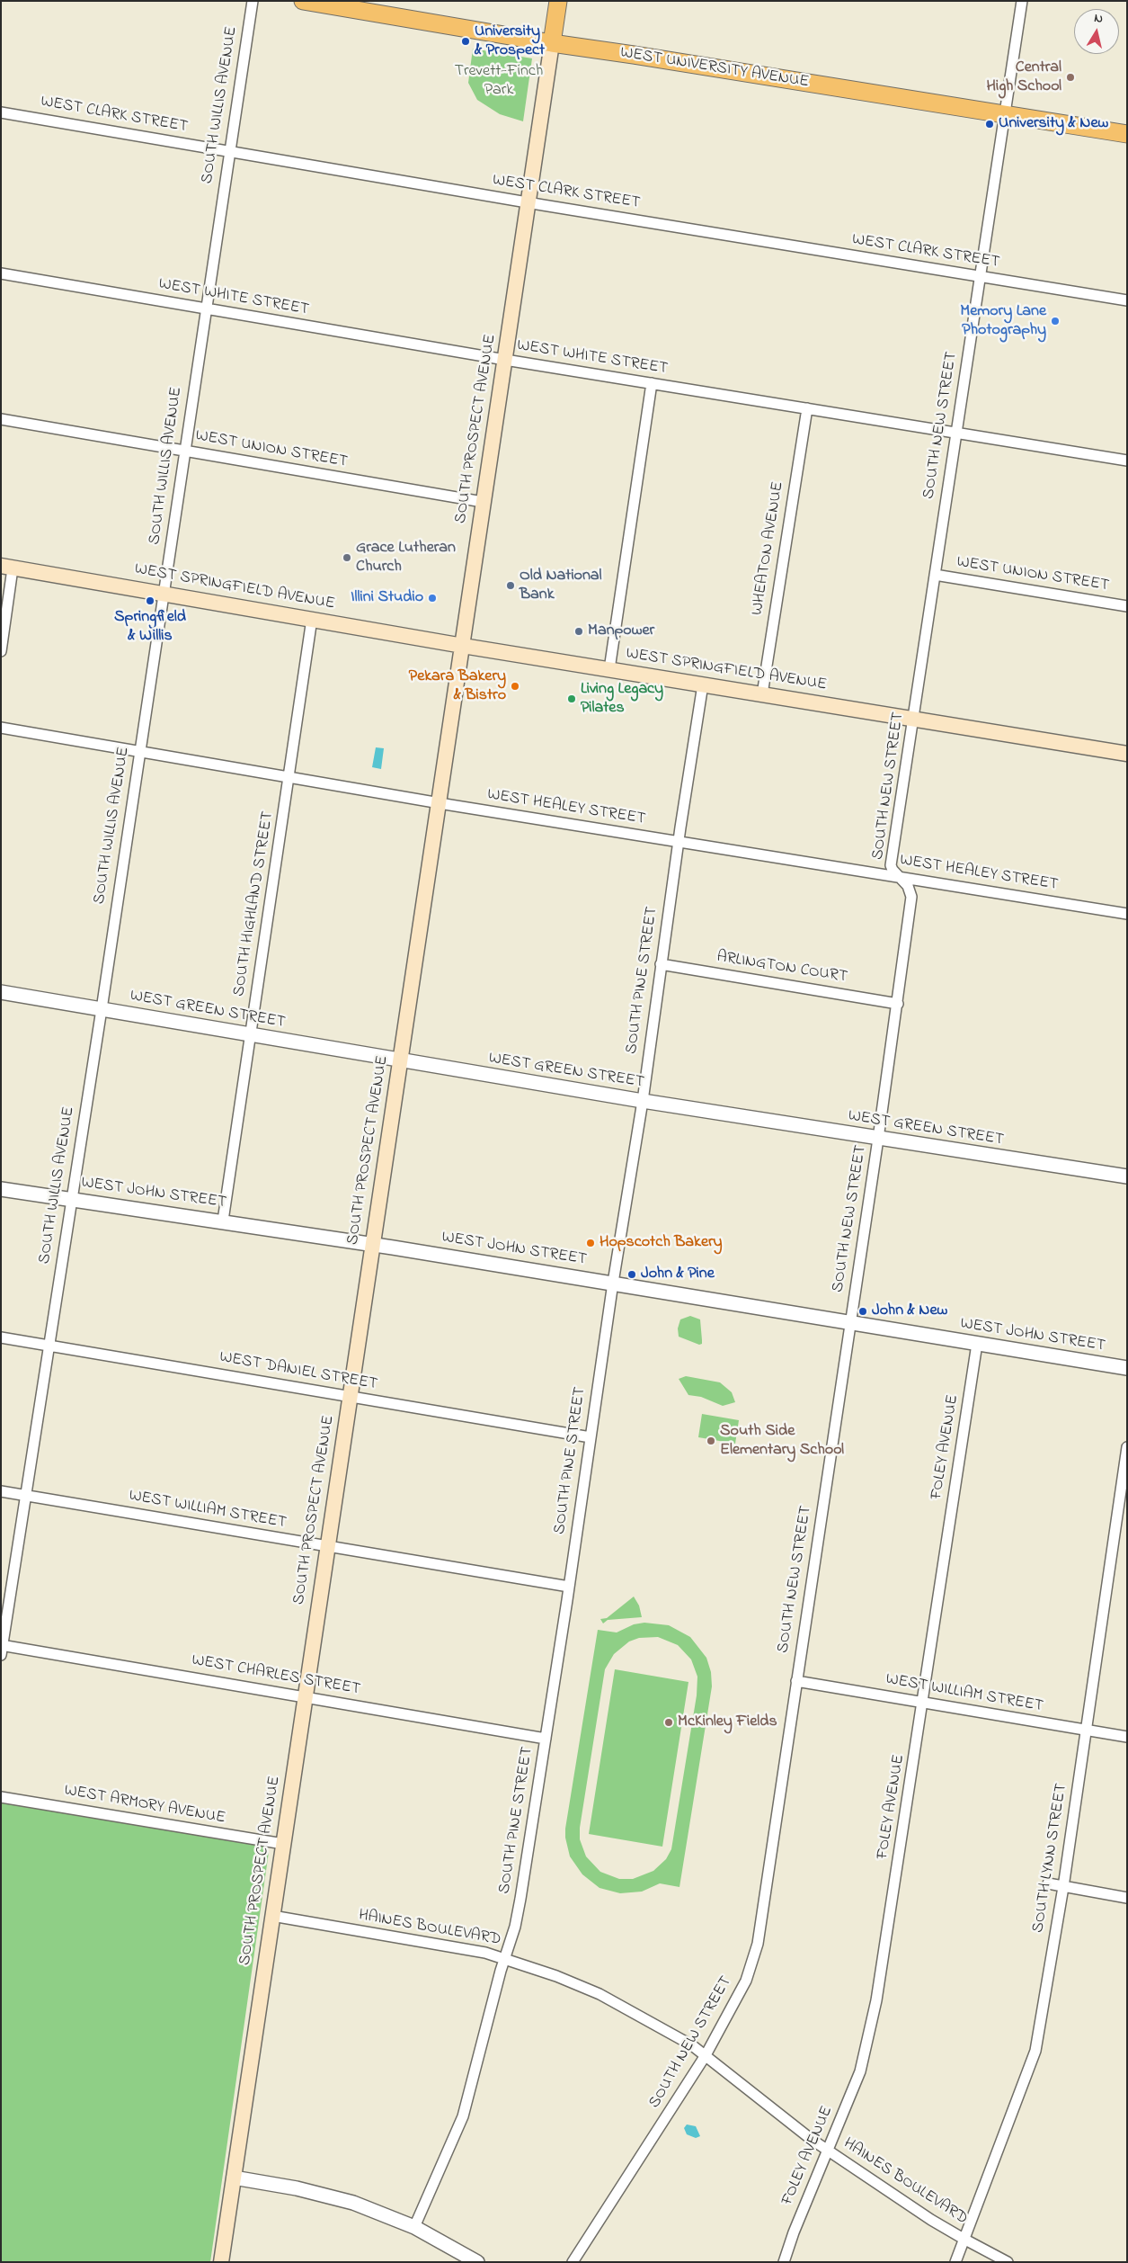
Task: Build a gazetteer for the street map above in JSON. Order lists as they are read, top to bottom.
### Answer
{
  "streets": {
    "main road": ["WEST UNIVERSITY AVENUE", "SOUTH PROSPECT AVENUE", "WEST SPRINGFIELD AVENUE"],
    "street": [
      "SOUTH WILLIS AVENUE",
      "WEST CLARK STREET",
      "WEST WHITE STREET",
      "SOUTH NEW STREET",
      "WEST UNION STREET",
      "WHEATON AVENUE",
      "WEST HEALEY STREET",
      "SOUTH HIGHLAND STREET",
      "ARLINGTON COURT",
      "SOUTH PINE STREET",
      "WEST GREEN STREET",
      "WEST JOHN STREET",
      "WEST DANIEL STREET",
      "FOLEY AVENUE",
      "WEST WILLIAM STREET",
      "WEST CHARLES STREET",
      "WEST ARMORY AVENUE",
      "SOUTH LYNN STREET",
      "HAINES BOULEVARD"
    ]
  },
  "crossings": [
    ["WEST UNIVERSITY AVENUE", "SOUTH NEW STREET"],
    ["WEST UNIVERSITY AVENUE", "SOUTH PROSPECT AVENUE"],
    ["SOUTH WILLIS AVENUE", "WEST CLARK STREET"],
    ["SOUTH WILLIS AVENUE", "WEST WHITE STREET"],
    ["SOUTH WILLIS AVENUE", "WEST UNION STREET"],
    ["SOUTH WILLIS AVENUE", "WEST SPRINGFIELD AVENUE"],
    ["SOUTH WILLIS AVENUE", "WEST HEALEY STREET"],
    ["SOUTH WILLIS AVENUE", "WEST GREEN STREET"],
    ["SOUTH WILLIS AVENUE", "WEST JOHN STREET"],
    ["SOUTH WILLIS AVENUE", "WEST DANIEL STREET"],
    ["SOUTH WILLIS AVENUE", "WEST WILLIAM STREET"],
    ["SOUTH WILLIS AVENUE", "WEST CHARLES STREET"],
    ["WEST CLARK STREET", "SOUTH NEW STREET"],
    ["WEST CLARK STREET", "SOUTH PROSPECT AVENUE"],
    ["WEST WHITE STREET", "SOUTH NEW STREET"],
    ["WEST WHITE STREET", "SOUTH PROSPECT AVENUE"],
    ["WEST WHITE STREET", "WHEATON AVENUE"],
    ["SOUTH NEW STREET", "WEST UNION STREET"],
    ["SOUTH NEW STREET", "WEST SPRINGFIELD AVENUE"],
    ["SOUTH NEW STREET", "WEST HEALEY STREET"],
    ["SOUTH NEW STREET", "ARLINGTON COURT"],
    ["SOUTH NEW STREET", "WEST GREEN STREET"],
    ["SOUTH NEW STREET", "WEST JOHN STREET"],
    ["SOUTH NEW STREET", "WEST WILLIAM STREET"],
    ["SOUTH NEW STREET", "HAINES BOULEVARD"],
    ["SOUTH PROSPECT AVENUE", "WEST UNION STREET"],
    ["SOUTH PROSPECT AVENUE", "WEST SPRINGFIELD AVENUE"],
    ["SOUTH PROSPECT AVENUE", "WEST HEALEY STREET"],
    ["SOUTH PROSPECT AVENUE", "WEST GREEN STREET"],
    ["SOUTH PROSPECT AVENUE", "WEST JOHN STREET"],
    ["SOUTH PROSPECT AVENUE", "WEST DANIEL STREET"],
    ["SOUTH PROSPECT AVENUE", "WEST WILLIAM STREET"],
    ["SOUTH PROSPECT AVENUE", "WEST CHARLES STREET"],
    ["SOUTH PROSPECT AVENUE", "WEST ARMORY AVENUE"],
    ["SOUTH PROSPECT AVENUE", "HAINES BOULEVARD"],
    ["WHEATON AVENUE", "WEST SPRINGFIELD AVENUE"],
    ["WEST SPRINGFIELD AVENUE", "SOUTH HIGHLAND STREET"],
    ["WEST SPRINGFIELD AVENUE", "SOUTH PINE STREET"],
    ["WEST HEALEY STREET", "SOUTH HIGHLAND STREET"],
    ["WEST HEALEY STREET", "SOUTH PINE STREET"],
    ["SOUTH HIGHLAND STREET", "WEST GREEN STREET"],
    ["SOUTH HIGHLAND STREET", "WEST JOHN STREET"],
    ["ARLINGTON COURT", "SOUTH PINE STREET"],
    ["SOUTH PINE STREET", "WEST GREEN STREET"],
    ["SOUTH PINE STREET", "WEST JOHN STREET"],
    ["SOUTH PINE STREET", "WEST DANIEL STREET"],
    ["SOUTH PINE STREET", "WEST WILLIAM STREET"],
    ["SOUTH PINE STREET", "WEST CHARLES STREET"],
    ["SOUTH PINE STREET", "HAINES BOULEVARD"],
    ["WEST JOHN STREET", "FOLEY AVENUE"],
    ["FOLEY AVENUE", "WEST WILLIAM STREET"],
    ["FOLEY AVENUE", "HAINES BOULEVARD"],
    ["WEST WILLIAM STREET", "SOUTH LYNN STREET"],
    ["SOUTH LYNN STREET", "HAINES BOULEVARD"]
  ],
  "parks": ["Trevett-Finch Park"],
  "places": [
    "University & Prospect",
    "Central High School",
    "University & New",
    "Memory Lane Photography",
    "Grace Lutheran Church",
    "Old National Bank",
    "Illini Studio",
    "Springfield & Willis",
    "Manpower",
    "Pekara Bakery & Bistro",
    "Living Legacy Pilates",
    "Hopscotch Bakery",
    "John & Pine",
    "John & New",
    "South Side Elementary School",
    "McKinley Fields"
  ],
  "north": "top"
}
